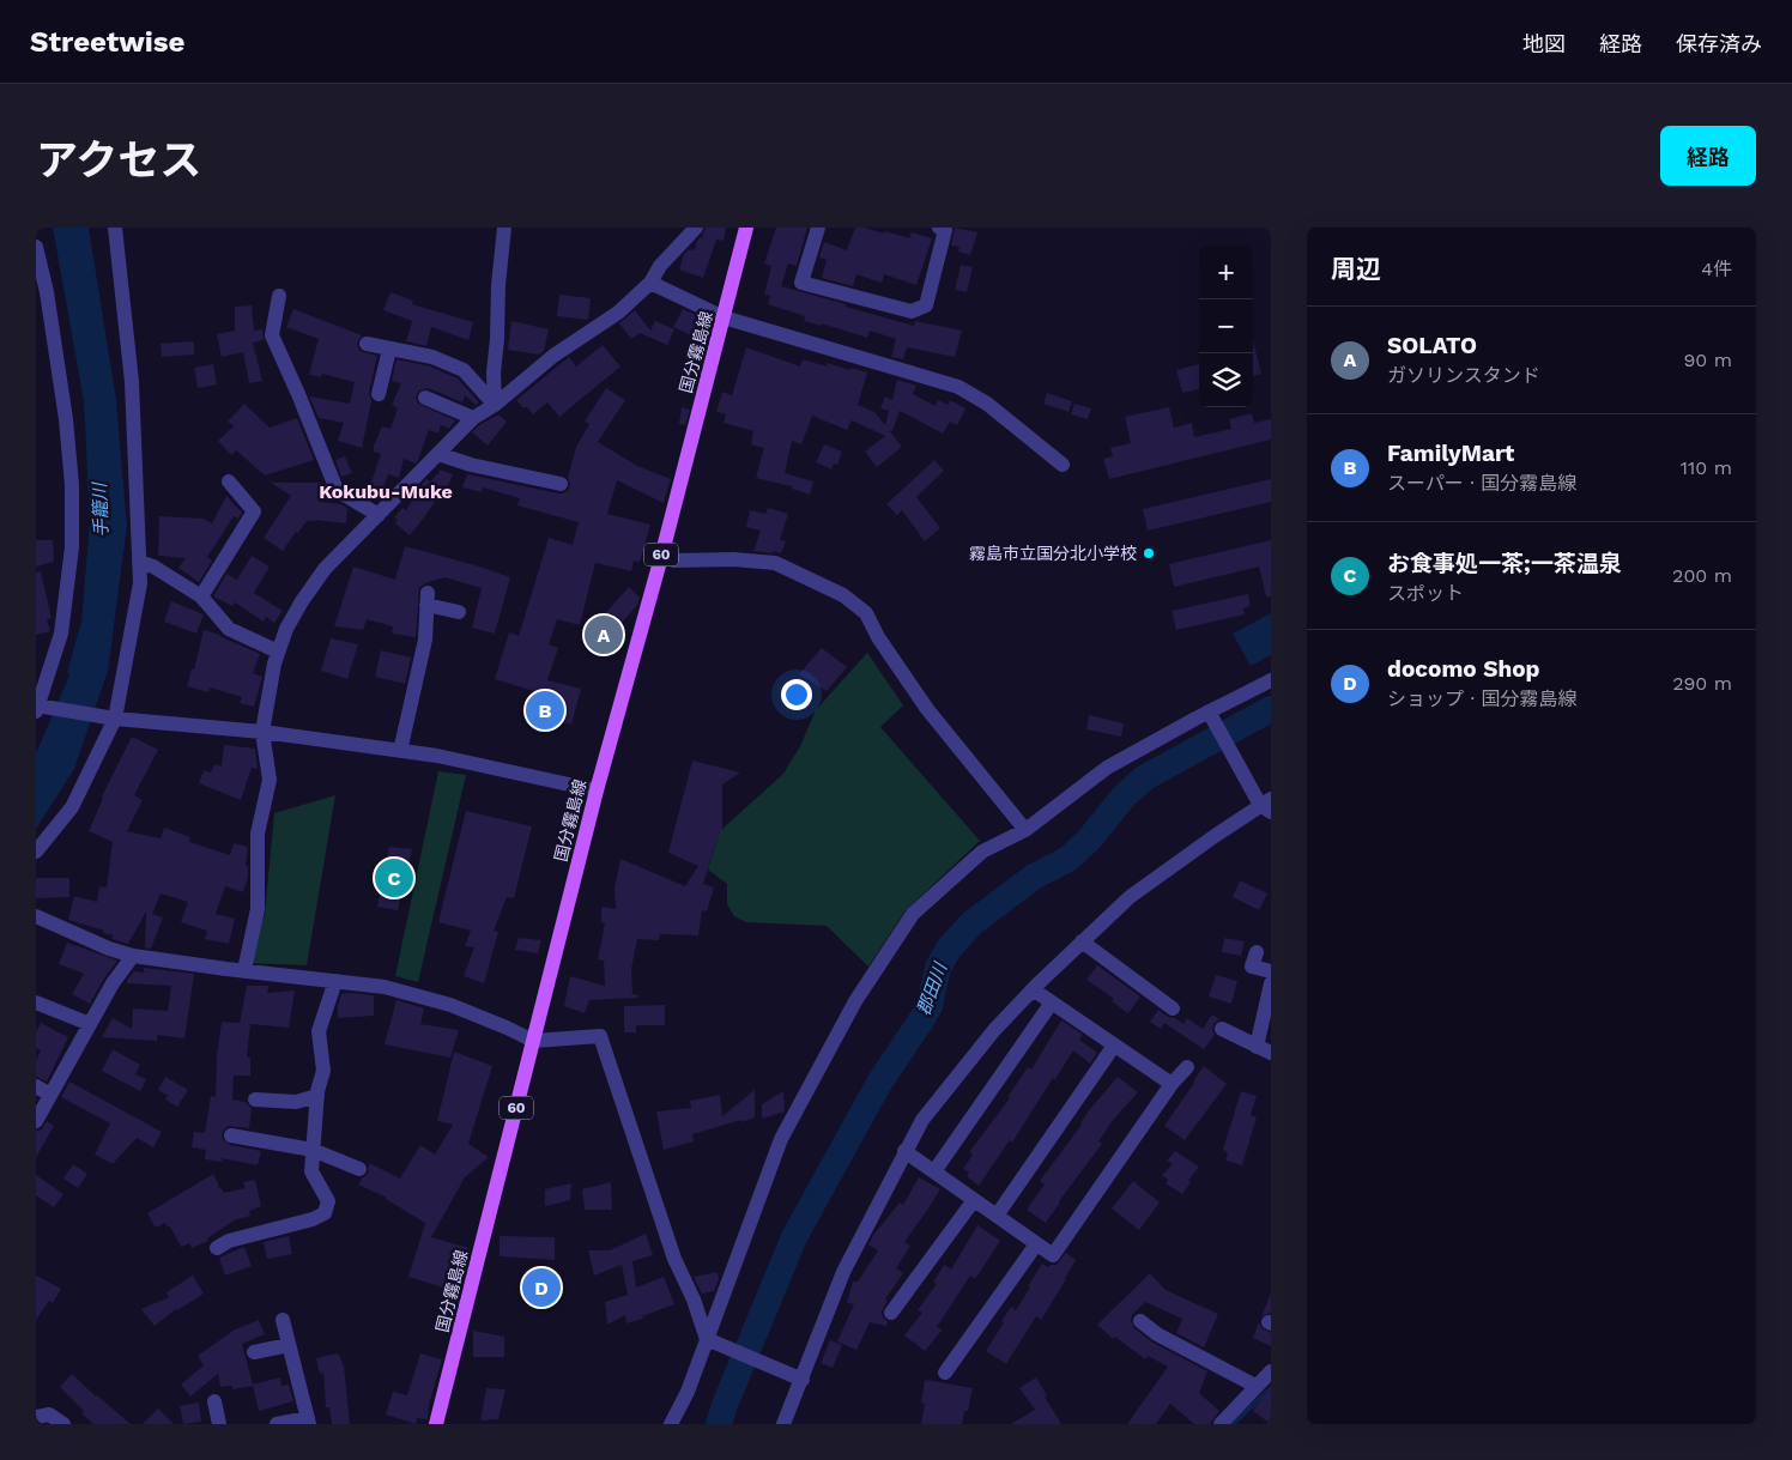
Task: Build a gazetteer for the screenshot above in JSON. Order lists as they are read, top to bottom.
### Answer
{
  "streets": {
    "main road": ["国分霧島線", "60"]
  },
  "districts": ["Kokubu-Muke"],
  "water": ["手籠川", "郡田川"],
  "places": ["霧島市立国分北小学校"],
  "page": {
    "header": "Streetwise",
    "nav": ["地図", "経路", "保存済み"],
    "title": "アクセス",
    "buttons": "経路",
    "heading": ["周辺", "4件"],
    "map_buttons": ["+", "−"],
    "list": [
      {
        "mark": "A",
        "name": "SOLATO",
        "note": "ガソリンスタンド",
        "value": "90 m"
      },
      {
        "mark": "B",
        "name": "FamilyMart",
        "note": "スーパー · 国分霧島線",
        "value": "110 m"
      },
      {
        "mark": "C",
        "name": "お食事処一茶;一茶温泉",
        "note": "スポット",
        "value": "200 m"
      },
      {
        "mark": "D",
        "name": "docomo Shop",
        "note": "ショップ · 国分霧島線",
        "value": "290 m"
      }
    ],
    "pins": [
      "A",
      "B",
      "C",
      "D"
    ]
  }
}
